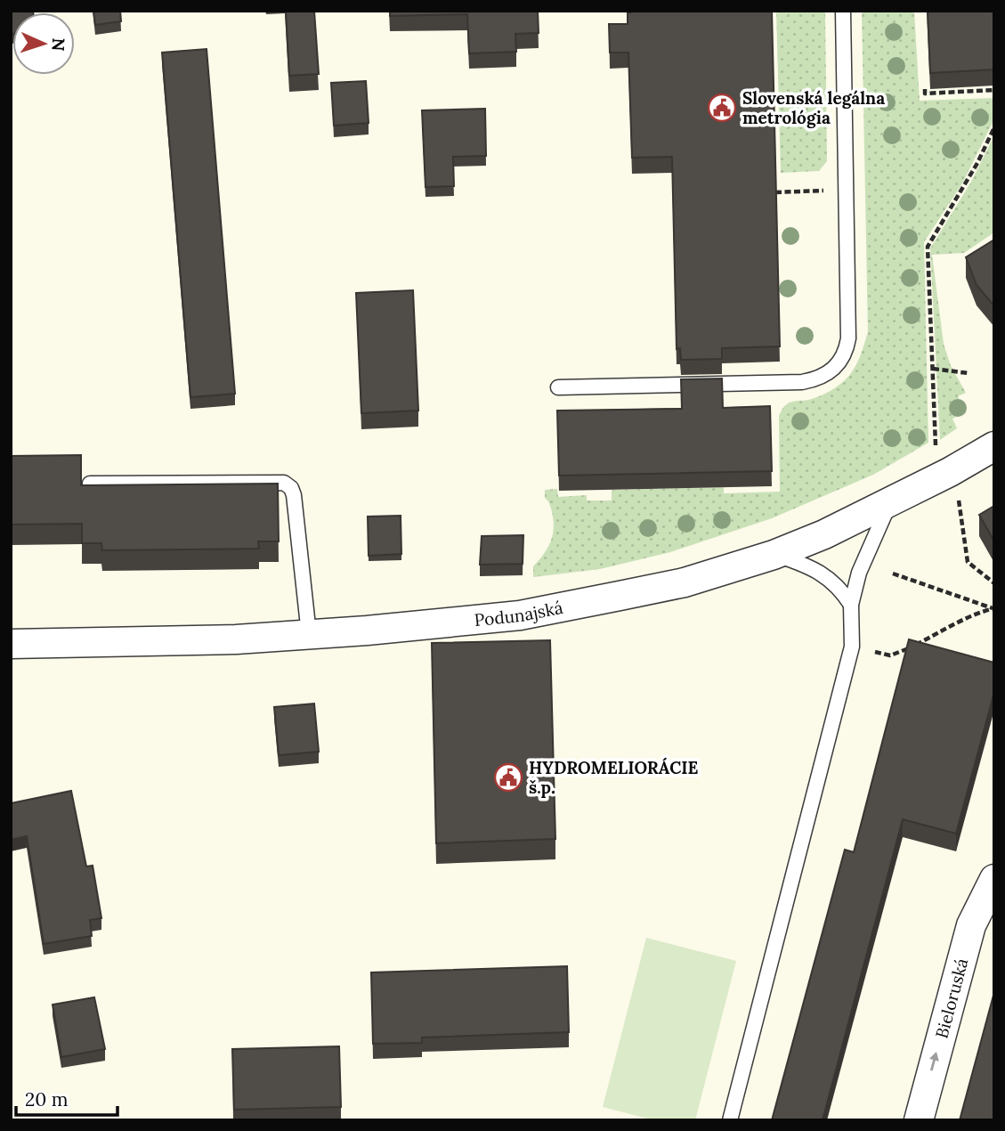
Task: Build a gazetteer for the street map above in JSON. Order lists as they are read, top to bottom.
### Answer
{
  "streets": {
    "street": ["Podunajská", "Bieloruská"]
  },
  "one_way": ["Bieloruská"],
  "places": {
    "public building": ["Slovenská legálna metrológia", "HYDROMELIORÁCIE š.p."]
  },
  "scale_bar": "20 m",
  "north": "right"
}
